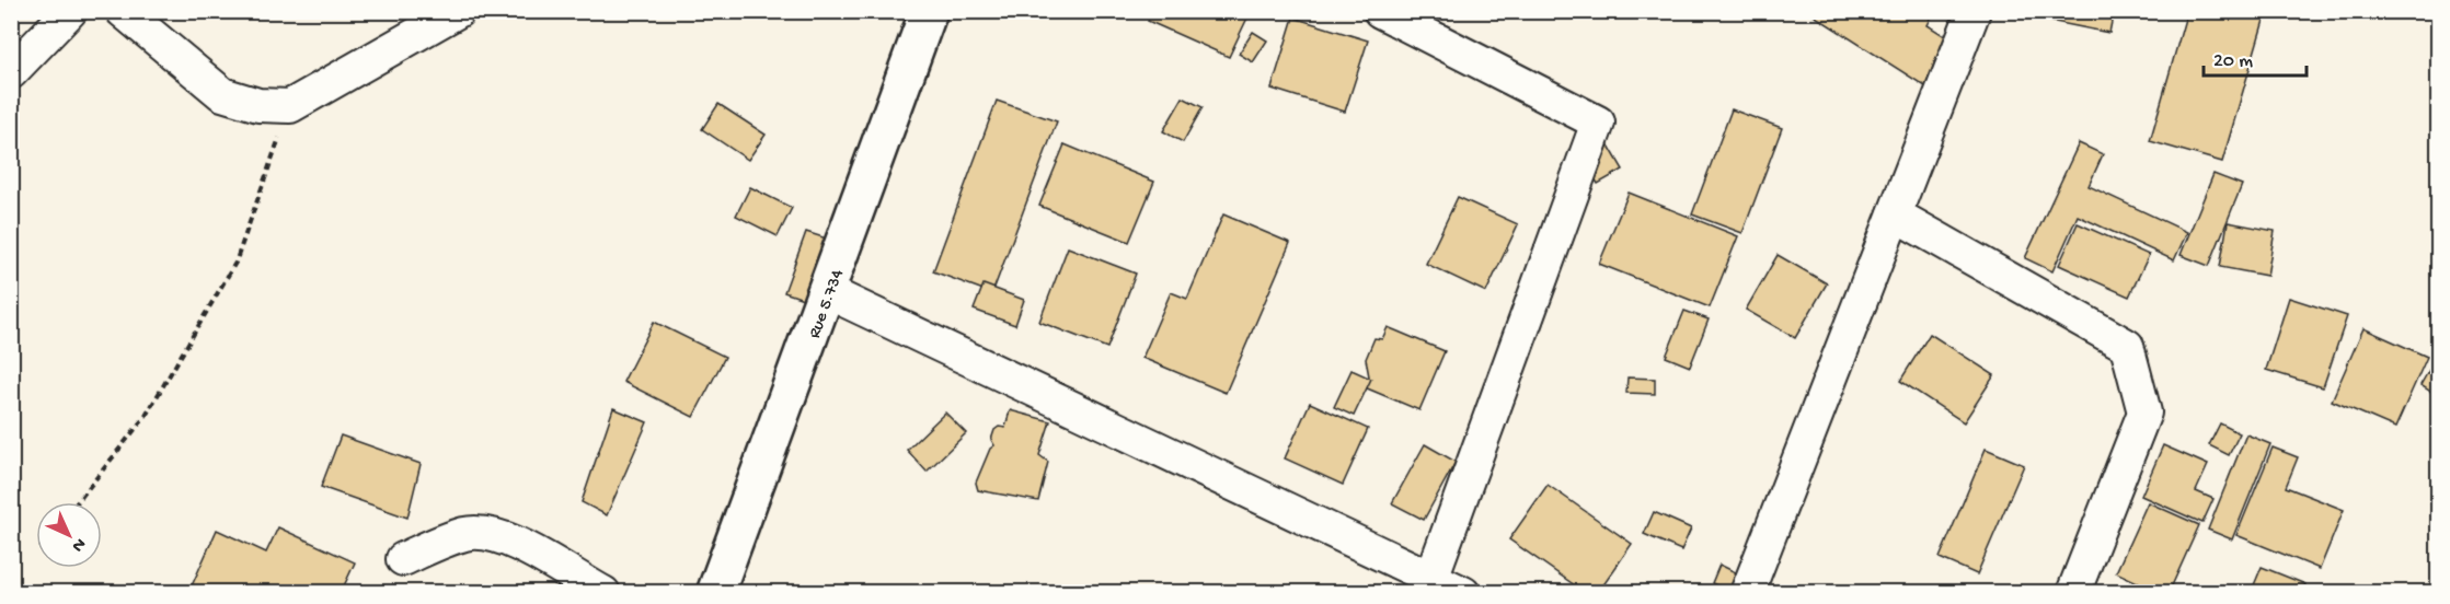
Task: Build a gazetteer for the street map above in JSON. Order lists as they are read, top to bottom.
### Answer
{
  "streets": {
    "street": ["Rue 5.734"]
  },
  "scale_bar": "20 m",
  "north": "bottom right"
}
